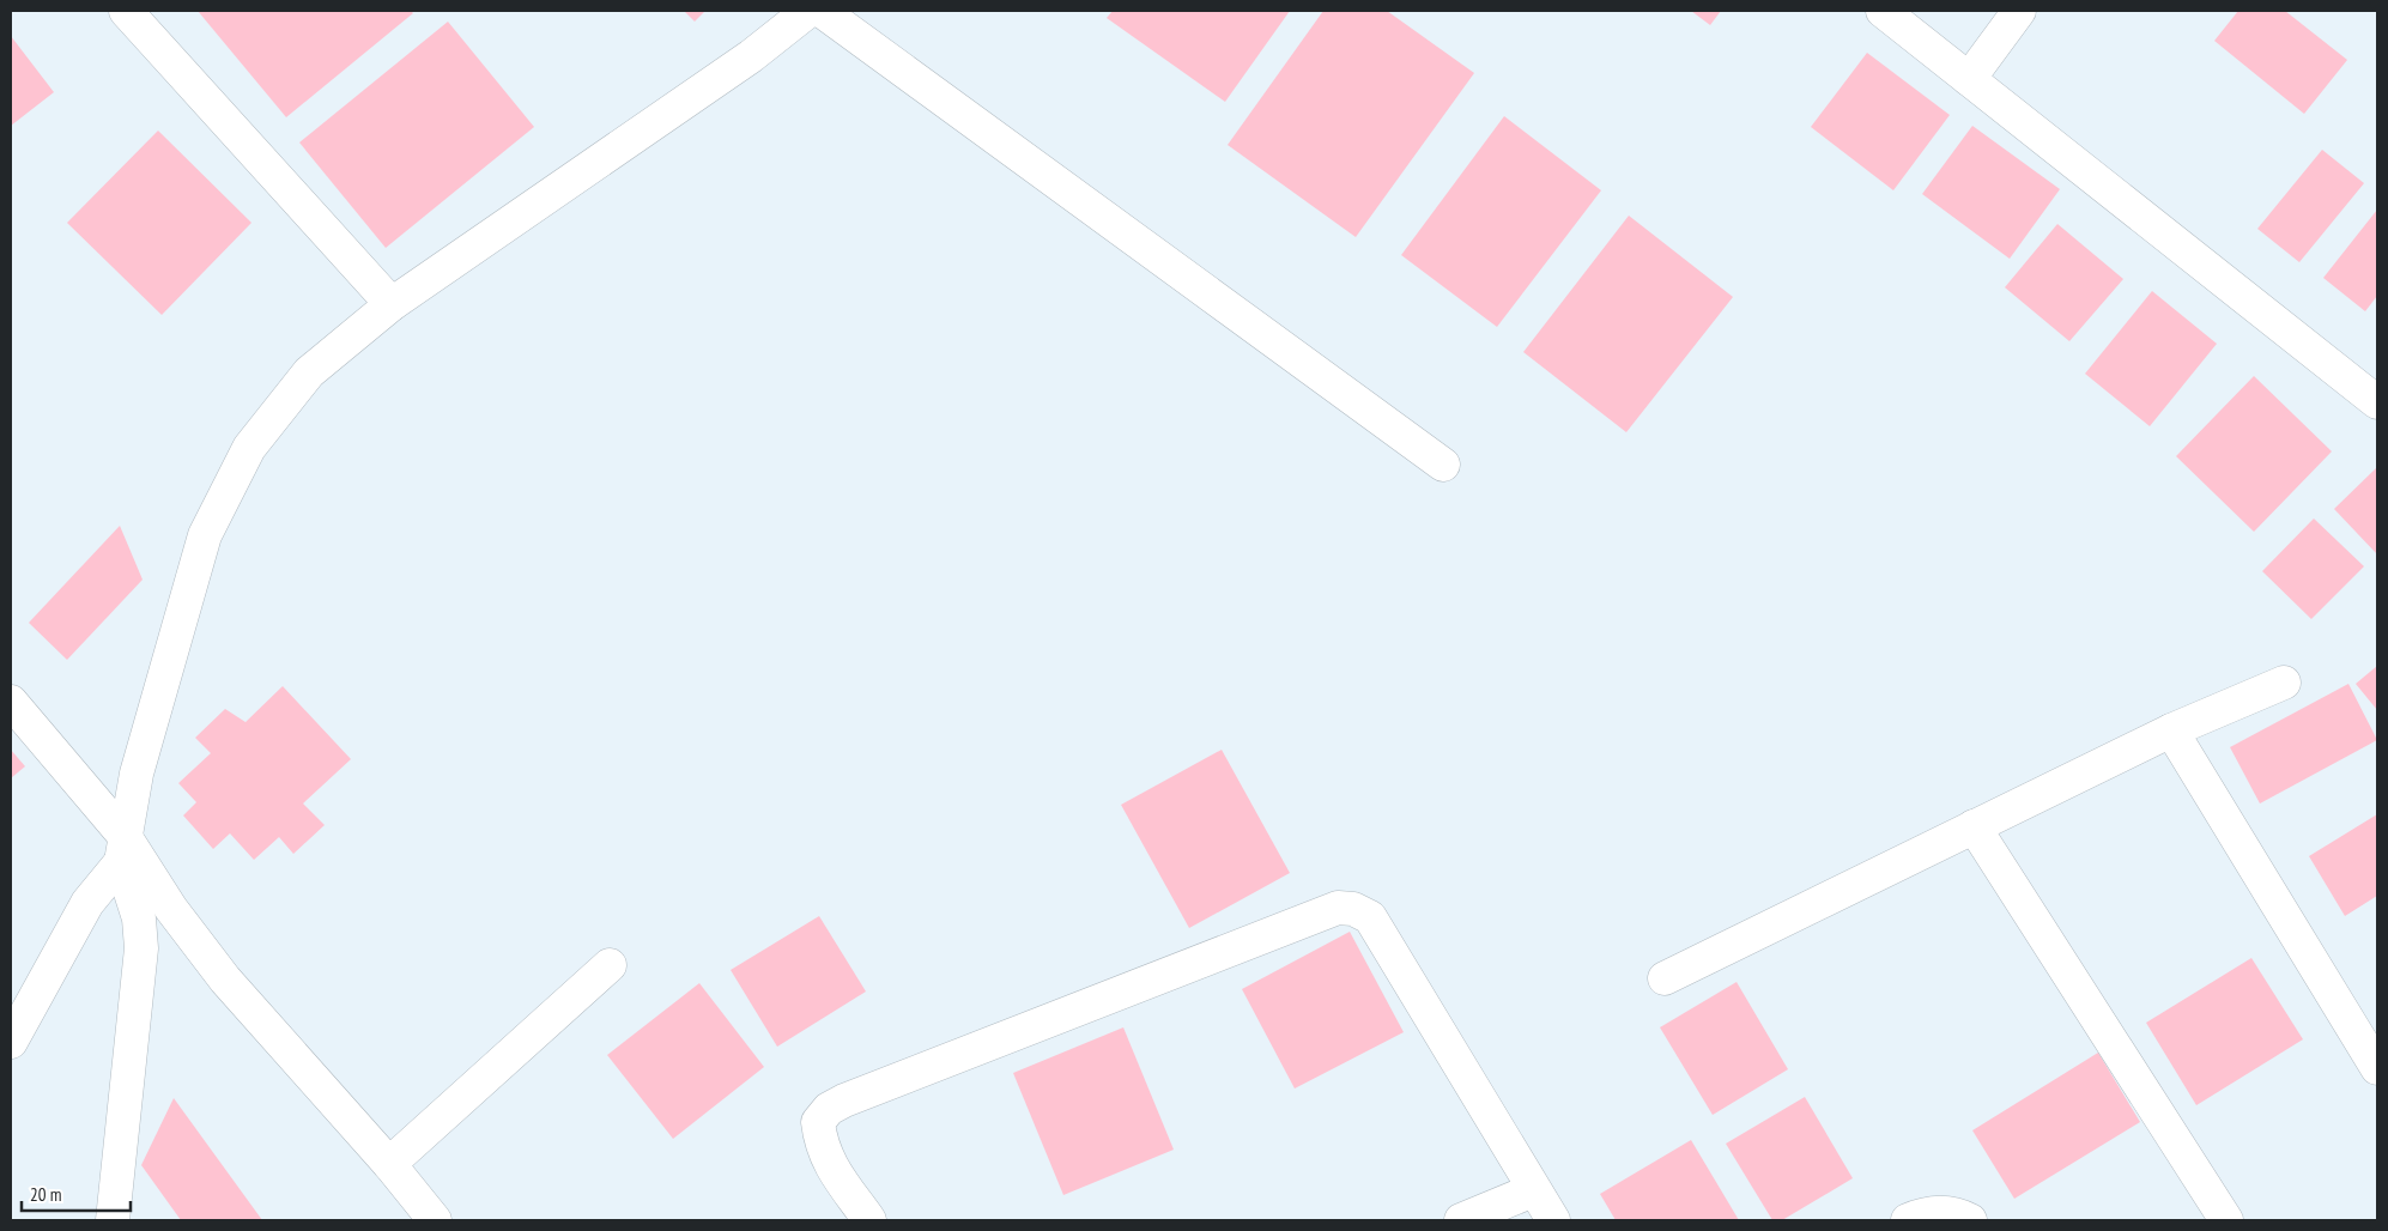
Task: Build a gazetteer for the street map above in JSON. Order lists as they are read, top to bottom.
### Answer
{
  "scale_bar": "20 m"
}
